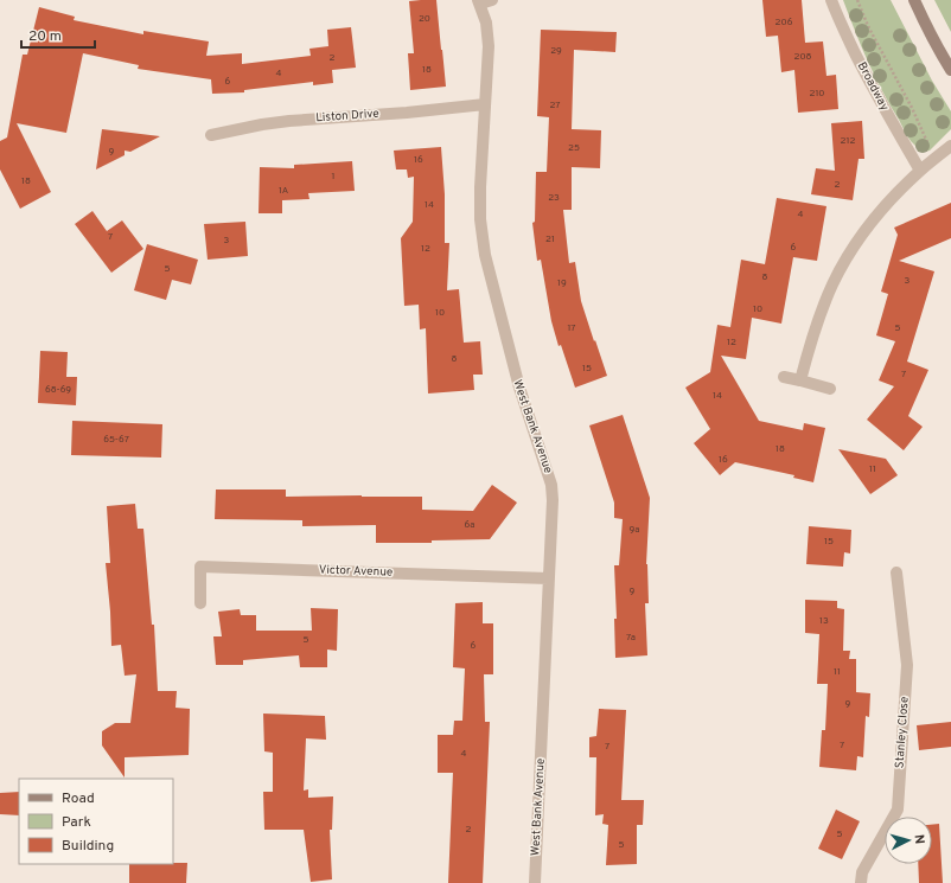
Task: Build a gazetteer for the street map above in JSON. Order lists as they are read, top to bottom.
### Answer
{
  "streets": {
    "street": [
      "Broadway",
      "Liston Drive",
      "West Bank Avenue",
      "Victor Avenue",
      "Stanley Close"
    ]
  },
  "crossings": [
    ["Liston Drive", "West Bank Avenue"],
    ["West Bank Avenue", "Victor Avenue"]
  ],
  "house_numbers": [
    "20",
    "206",
    "29",
    "208",
    "2",
    "18",
    "4",
    "6",
    "210",
    "27",
    "212",
    "25",
    "9",
    "16",
    "1",
    "18",
    "2",
    "1A",
    "23",
    "14",
    "4",
    "7",
    "21",
    "3",
    "6",
    "12",
    "5",
    "8",
    "3",
    "19",
    "10",
    "10",
    "17",
    "5",
    "12",
    "8",
    "15",
    "7",
    "68-69",
    "14",
    "65-67",
    "18",
    "16",
    "11",
    "6a",
    "9a",
    "15",
    "9",
    "13",
    "7a",
    "5",
    "6",
    "11",
    "9",
    "7",
    "7",
    "4",
    "2",
    "5",
    "5"
  ],
  "legend": ["Road", "Park", "Building"],
  "scale_bar": "20 m",
  "north": "right"
}
